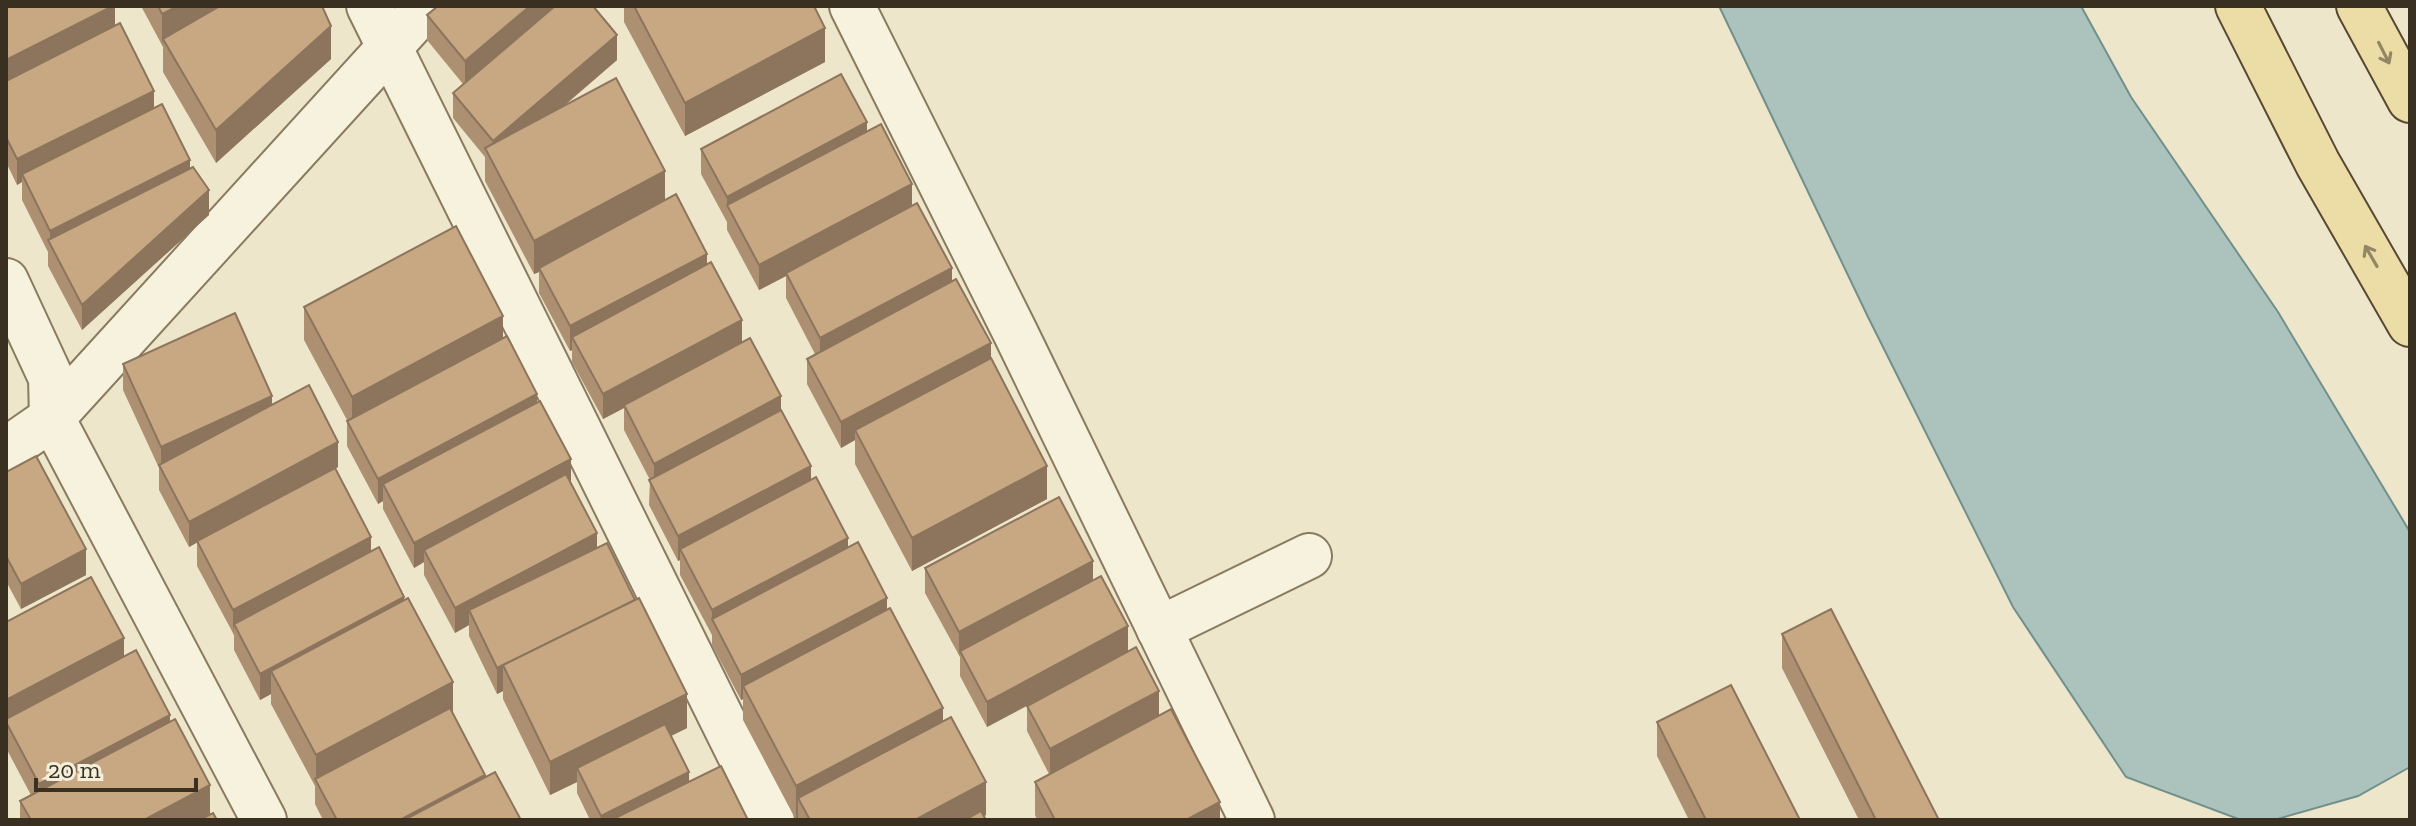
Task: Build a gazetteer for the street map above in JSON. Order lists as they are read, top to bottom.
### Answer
{
  "scale_bar": "20 m"
}
